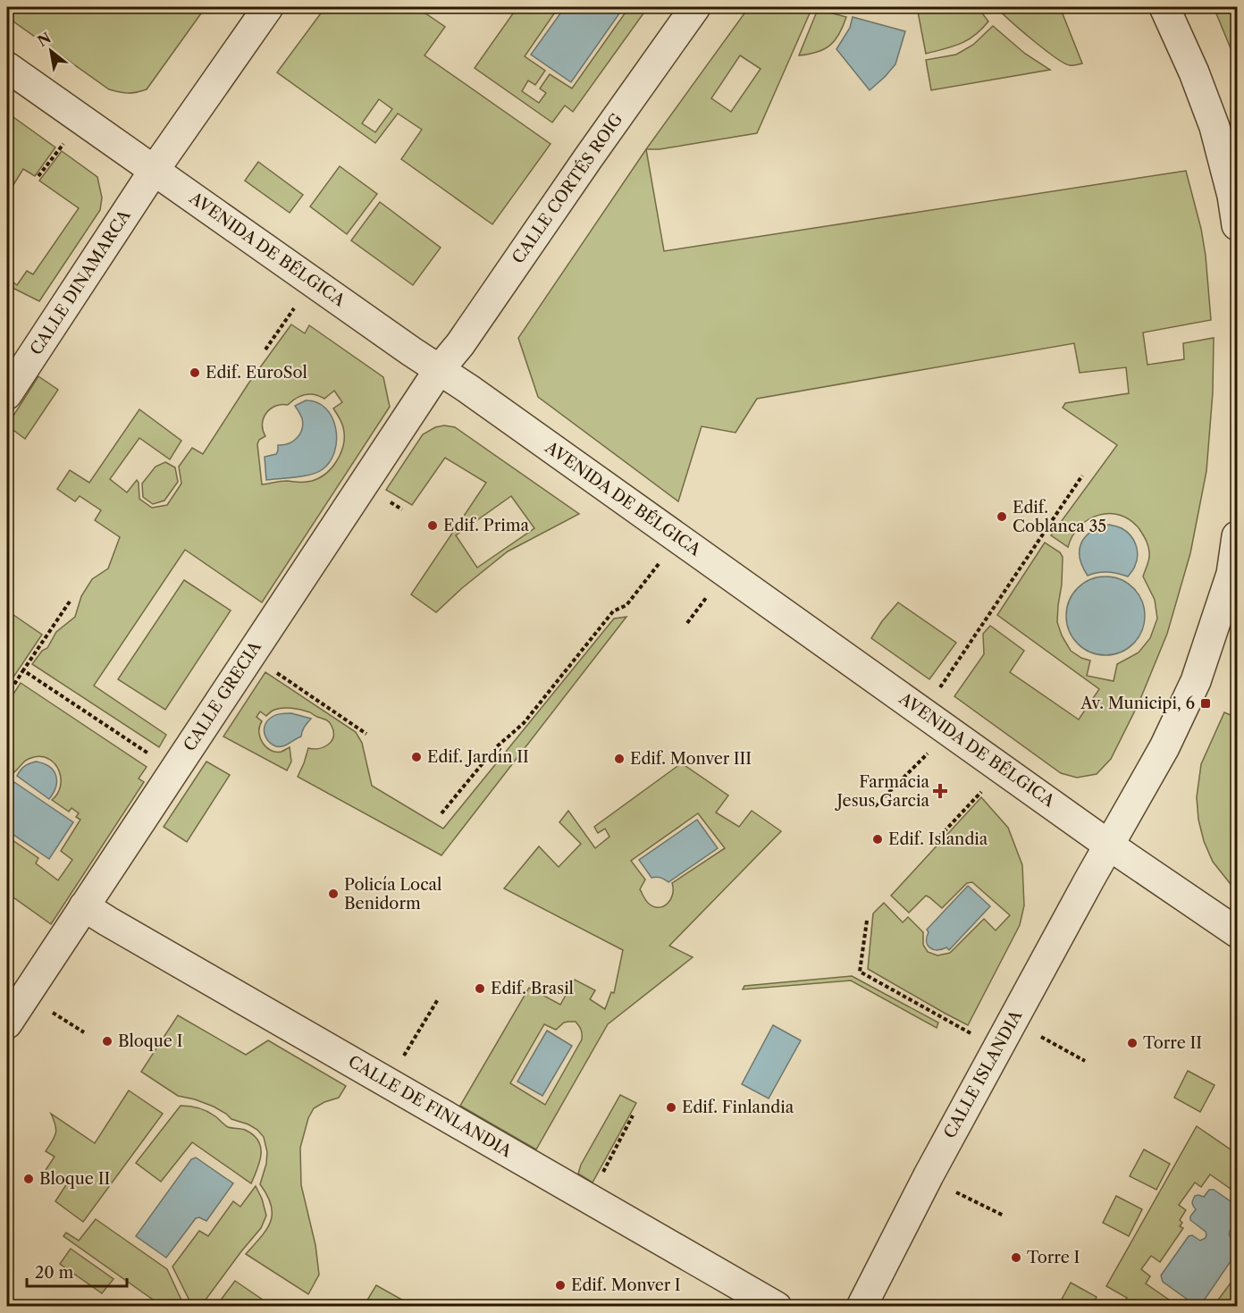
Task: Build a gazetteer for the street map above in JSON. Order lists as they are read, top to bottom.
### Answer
{
  "streets": {
    "street": [
      "CALLE CORTÉS ROIG",
      "AVENIDA DE BÉLGICA",
      "CALLE DINAMARCA",
      "CALLE GRECIA",
      "CALLE ISLANDIA",
      "CALLE DE FINLANDIA"
    ]
  },
  "crossings": [
    ["CALLE CORTÉS ROIG", "AVENIDA DE BÉLGICA"],
    ["CALLE CORTÉS ROIG", "CALLE GRECIA"],
    ["AVENIDA DE BÉLGICA", "CALLE DINAMARCA"],
    ["AVENIDA DE BÉLGICA", "CALLE GRECIA"],
    ["AVENIDA DE BÉLGICA", "CALLE ISLANDIA"],
    ["CALLE GRECIA", "CALLE DE FINLANDIA"]
  ],
  "places": {
    "other": [
      "Edif. EuroSol",
      "Edif. Coblanca 35",
      "Edif. Prima",
      "Edif. Jardín II",
      "Edif. Monver III",
      "Edif. Islandia",
      "Policía Local Benidorm",
      "Edif. Brasil",
      "Bloque I",
      "Torre II",
      "Edif. Finlandia",
      "Bloque II",
      "Torre I",
      "Edif. Monver I"
    ],
    "transit": ["Av. Municipi, 6"],
    "health": ["Farmacia Jesus Garcia"]
  },
  "scale_bar": "20 m",
  "north": "top left"
}
